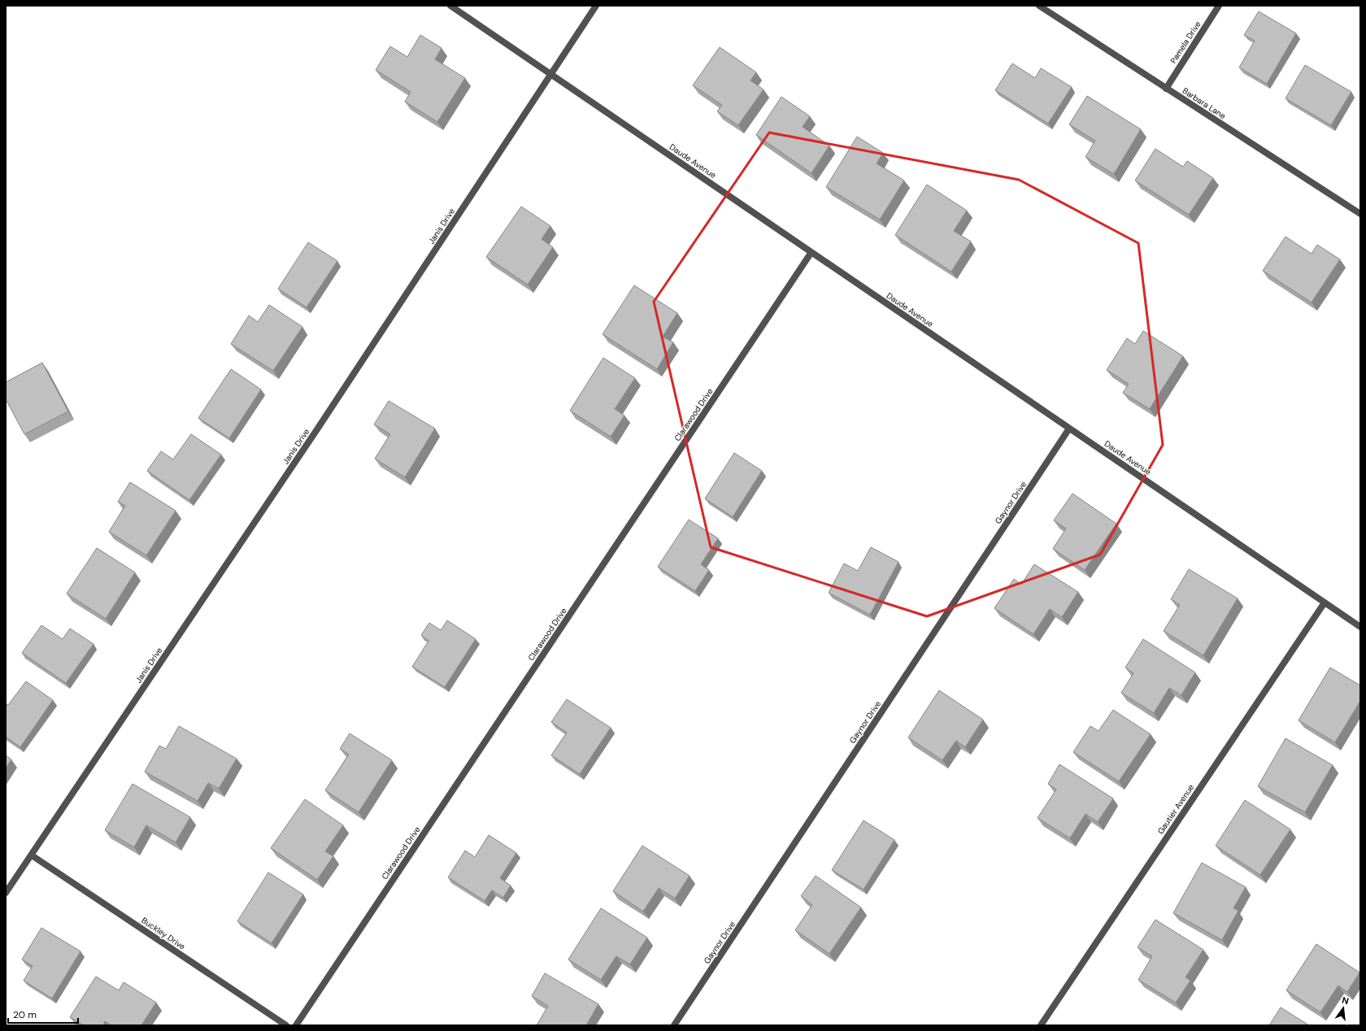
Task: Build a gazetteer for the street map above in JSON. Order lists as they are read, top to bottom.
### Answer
{
  "streets": {
    "street": [
      "Pamela Drive",
      "Barbara Lane",
      "Daude Avenue",
      "Janis Drive",
      "Clarawood Drive",
      "Gaynor Drive",
      "Gautier Avenue",
      "Buckley Drive"
    ]
  },
  "crossings": [
    ["Pamela Drive", "Barbara Lane"],
    ["Daude Avenue", "Janis Drive"],
    ["Daude Avenue", "Clarawood Drive"],
    ["Daude Avenue", "Gaynor Drive"],
    ["Daude Avenue", "Gautier Avenue"],
    ["Janis Drive", "Buckley Drive"]
  ],
  "scale_bar": "20 m",
  "north": "top"
}
